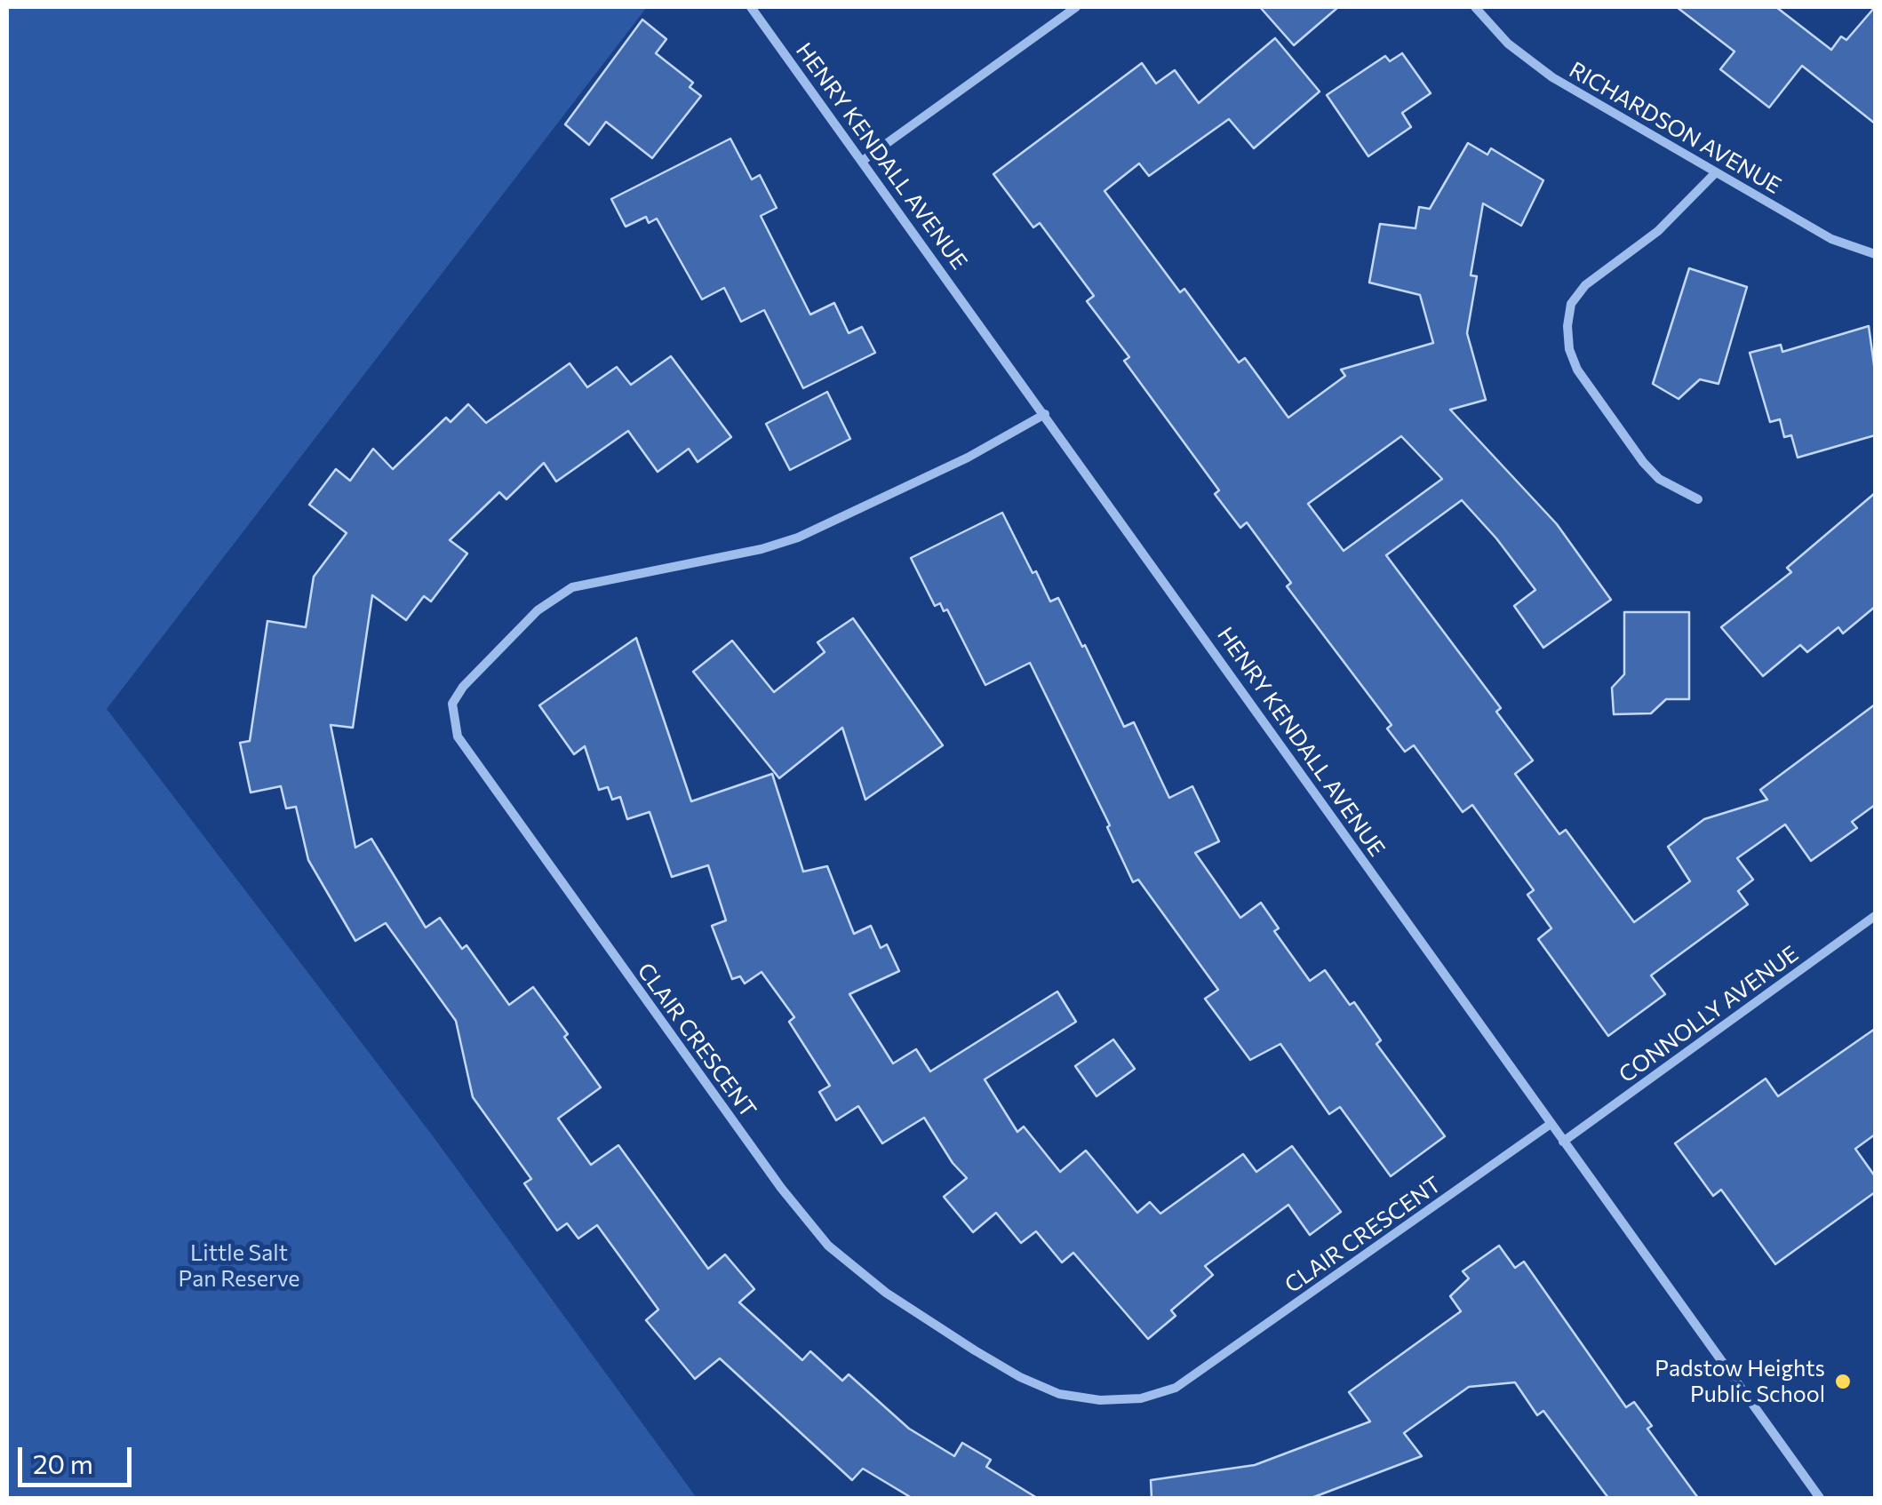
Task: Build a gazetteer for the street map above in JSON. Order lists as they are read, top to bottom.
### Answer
{
  "streets": {
    "street": [
      "RICHARDSON AVENUE",
      "HENRY KENDALL AVENUE",
      "CONNOLLY AVENUE",
      "CLAIR CRESCENT"
    ]
  },
  "crossings": [
    ["HENRY KENDALL AVENUE", "CONNOLLY AVENUE"],
    ["HENRY KENDALL AVENUE", "CLAIR CRESCENT"]
  ],
  "parks": ["Little Salt Pan Reserve"],
  "places": ["Padstow Heights Public School"],
  "scale_bar": "20 m"
}
